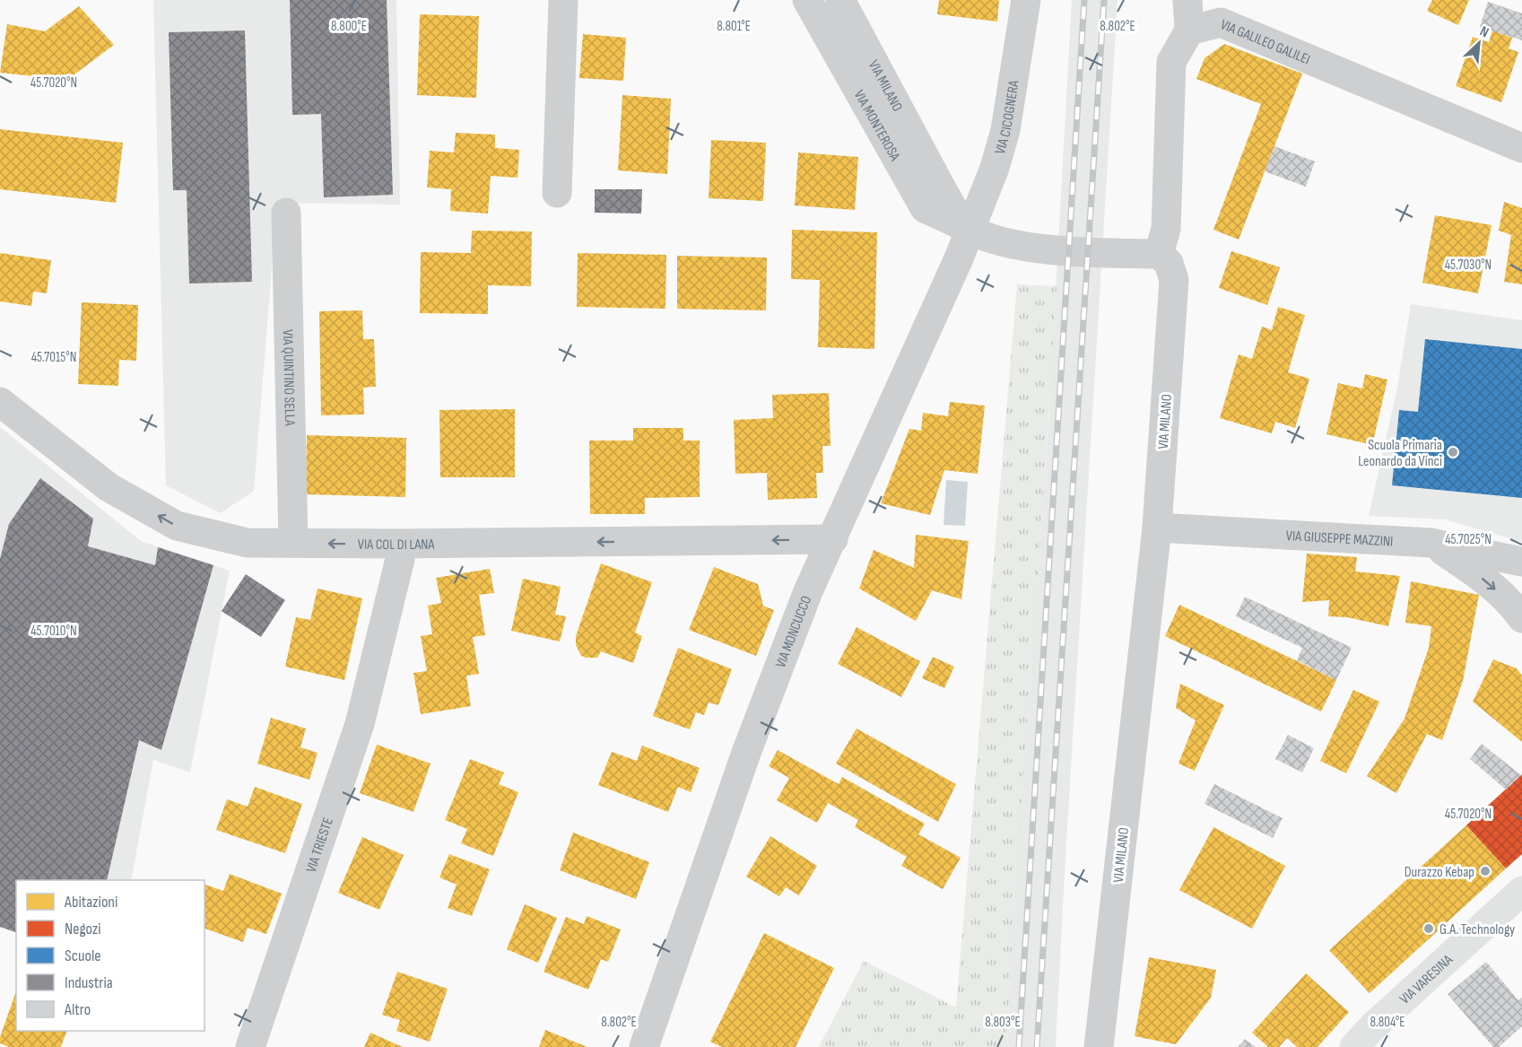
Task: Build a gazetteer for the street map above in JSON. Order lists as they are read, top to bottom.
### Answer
{
  "streets": {
    "main road": ["VIA VARESINA"],
    "street": [
      "VIA GALILEO GALILEI",
      "VIA MILANO",
      "VIA CICOGNERA",
      "VIA MONTEROSA",
      "VIA QUINTINO SELLA",
      "VIA GIUSEPPE MAZZINI",
      "VIA COL DI LANA",
      "VIA MONCUCCO",
      "VIA TRIESTE"
    ]
  },
  "crossings": [
    ["VIA MILANO", "VIA CICOGNERA"],
    ["VIA MILANO", "VIA MONTEROSA"],
    ["VIA MILANO", "VIA GIUSEPPE MAZZINI"],
    ["VIA MILANO", "VIA MONCUCCO"],
    ["VIA CICOGNERA", "VIA MONTEROSA"],
    ["VIA CICOGNERA", "VIA MONCUCCO"],
    ["VIA MONTEROSA", "VIA MONCUCCO"],
    ["VIA QUINTINO SELLA", "VIA COL DI LANA"],
    ["VIA COL DI LANA", "VIA MONCUCCO"],
    ["VIA COL DI LANA", "VIA TRIESTE"]
  ],
  "one_way": ["VIA COL DI LANA"],
  "places": ["Scuola Primaria Leonardo da Vinci", "Durazzo Kebap", "G.A. Technology"],
  "legend": [
    "Abitazioni",
    "Negozi",
    "Scuole",
    "Industria",
    "Altro"
  ],
  "north": "top right",
  "coordinates": [
    "8.800°E",
    "8.801°E",
    "8.802°E",
    "45.7020°N",
    "45.7030°N",
    "45.7015°N",
    "45.7025°N",
    "45.7010°N",
    "8.803°E",
    "8.804°E"
  ]
}
